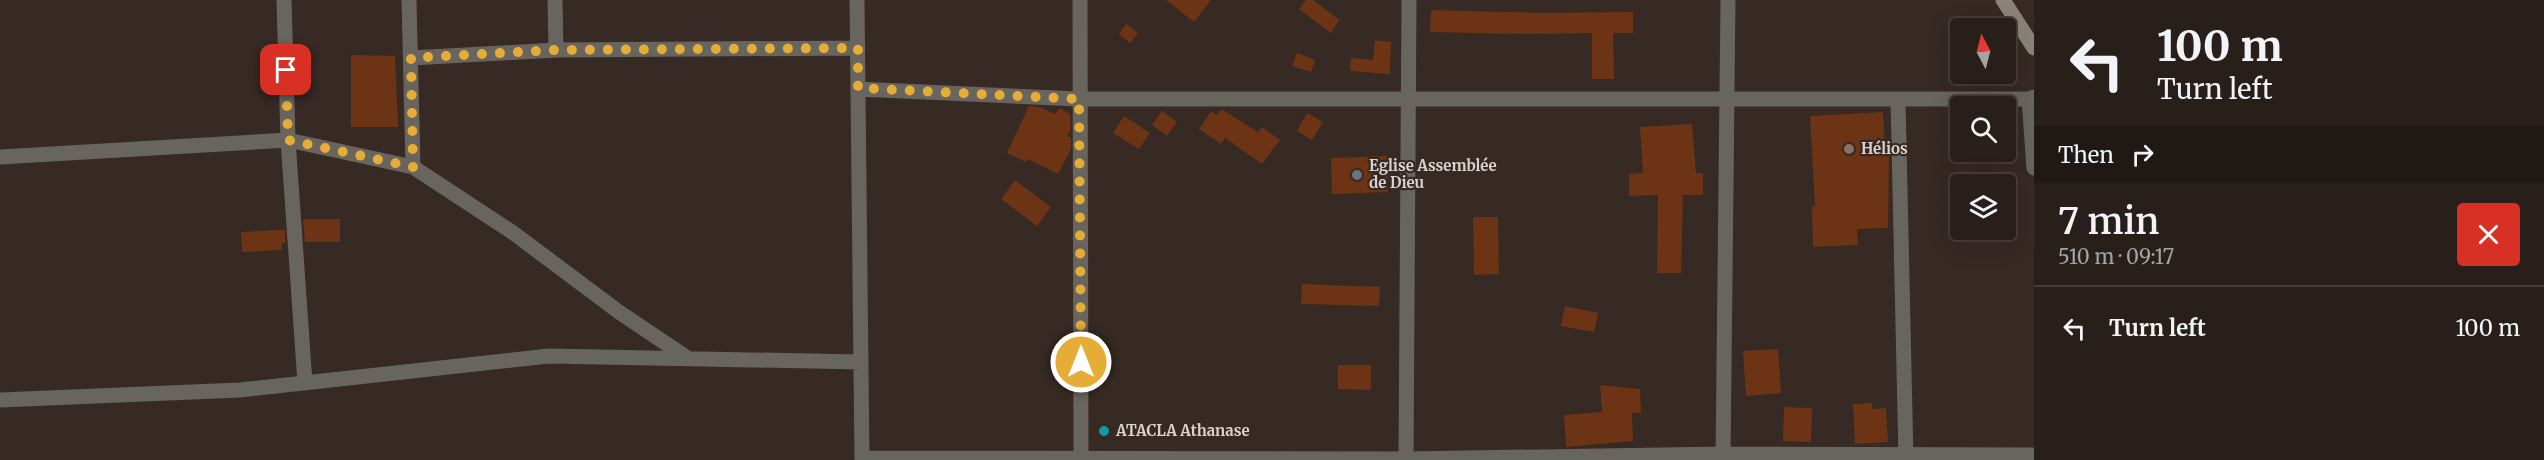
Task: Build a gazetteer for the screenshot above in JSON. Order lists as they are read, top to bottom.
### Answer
{
  "places": ["Hélios", "Eglise Assemblée de Dieu", "ATACLA Athanase"],
  "north": "top",
  "page": {
    "turn": ["100 m", "Turn left"],
    "then": "Then",
    "heading": ["7 min", "510 m · 09:17"],
    "list": [
      {
        "name": "Turn left",
        "value": "100 m"
      }
    ]
  }
}
